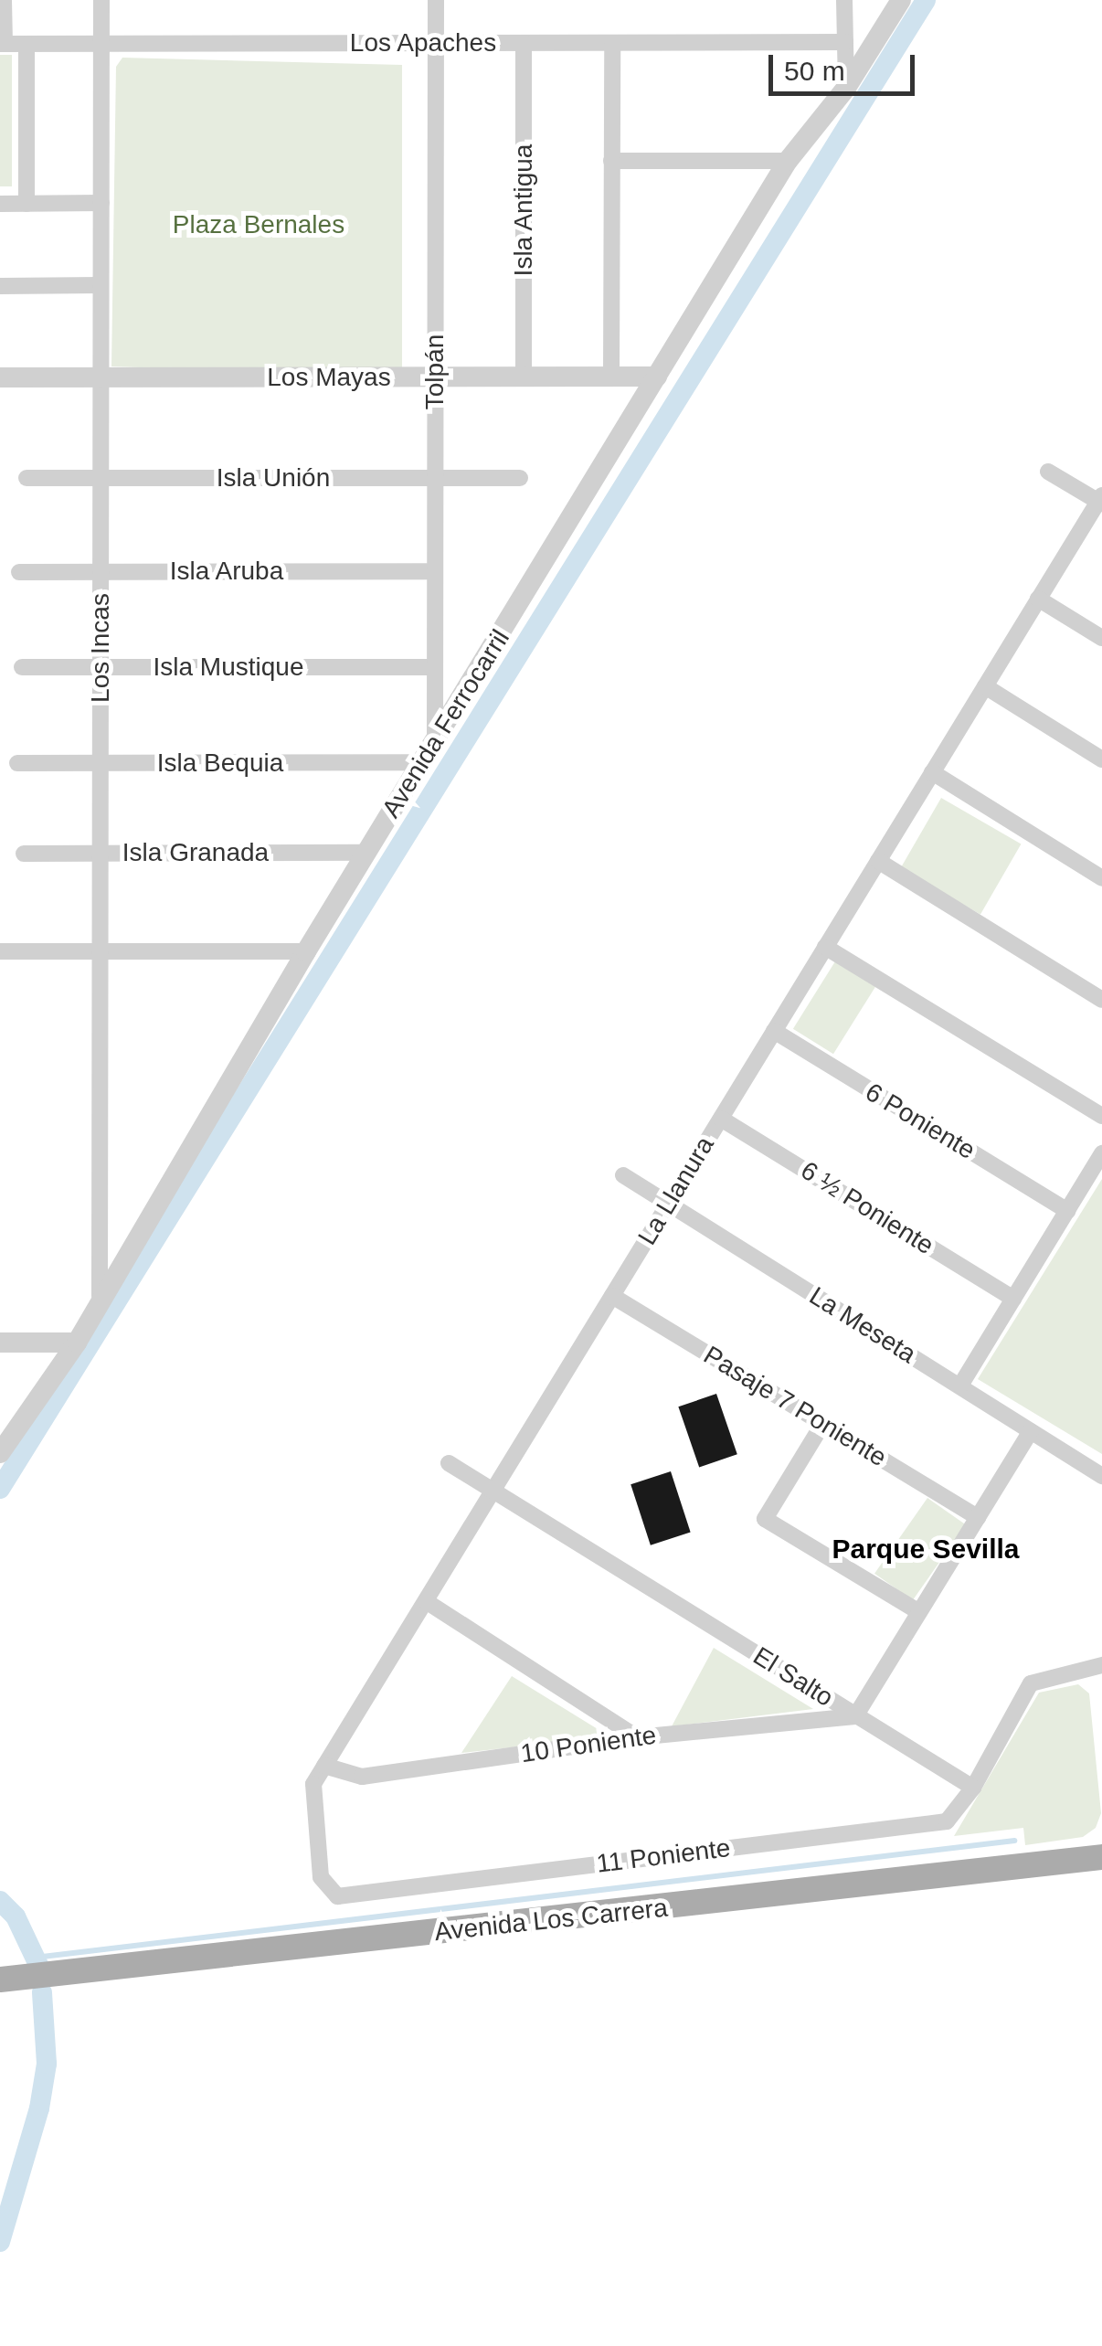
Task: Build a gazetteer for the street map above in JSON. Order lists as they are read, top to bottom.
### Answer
{
  "streets": {
    "main road": ["Avenida Los Carrera"],
    "street": [
      "Los Apaches",
      "Isla Antigua",
      "Tolpán",
      "Los Mayas",
      "Isla Unión",
      "Isla Aruba",
      "Los Incas",
      "Isla Mustique",
      "Avenida Ferrocarril",
      "Isla Bequia",
      "Isla Granada",
      "6 Poniente",
      "La Llanura",
      "6 ½ Poniente",
      "La Meseta",
      "Pasaje 7 Poniente",
      "El Salto",
      "10 Poniente",
      "11 Poniente"
    ]
  },
  "crossings": [
    ["Los Apaches", "Isla Antigua"],
    ["Los Apaches", "Tolpán"],
    ["Los Apaches", "Los Incas"],
    ["Isla Antigua", "Los Mayas"],
    ["Tolpán", "Los Mayas"],
    ["Tolpán", "Isla Unión"],
    ["Tolpán", "Isla Aruba"],
    ["Tolpán", "Isla Mustique"],
    ["Tolpán", "Avenida Ferrocarril"],
    ["Los Mayas", "Los Incas"],
    ["Los Mayas", "Avenida Ferrocarril"],
    ["Isla Unión", "Los Incas"],
    ["Isla Aruba", "Los Incas"],
    ["Los Incas", "Isla Mustique"],
    ["Los Incas", "Avenida Ferrocarril"],
    ["Los Incas", "Isla Bequia"],
    ["Los Incas", "Isla Granada"],
    ["Avenida Ferrocarril", "Isla Bequia"],
    ["Avenida Ferrocarril", "Isla Granada"],
    ["6 Poniente", "La Llanura"],
    ["La Llanura", "6 ½ Poniente"],
    ["La Llanura", "La Meseta"],
    ["La Llanura", "Pasaje 7 Poniente"],
    ["La Llanura", "El Salto"],
    ["La Llanura", "10 Poniente"],
    ["La Llanura", "11 Poniente"],
    ["El Salto", "10 Poniente"],
    ["El Salto", "11 Poniente"]
  ],
  "districts": ["Parque Sevilla"],
  "parks": ["Plaza Bernales"],
  "scale_bar": "50 m"
}
